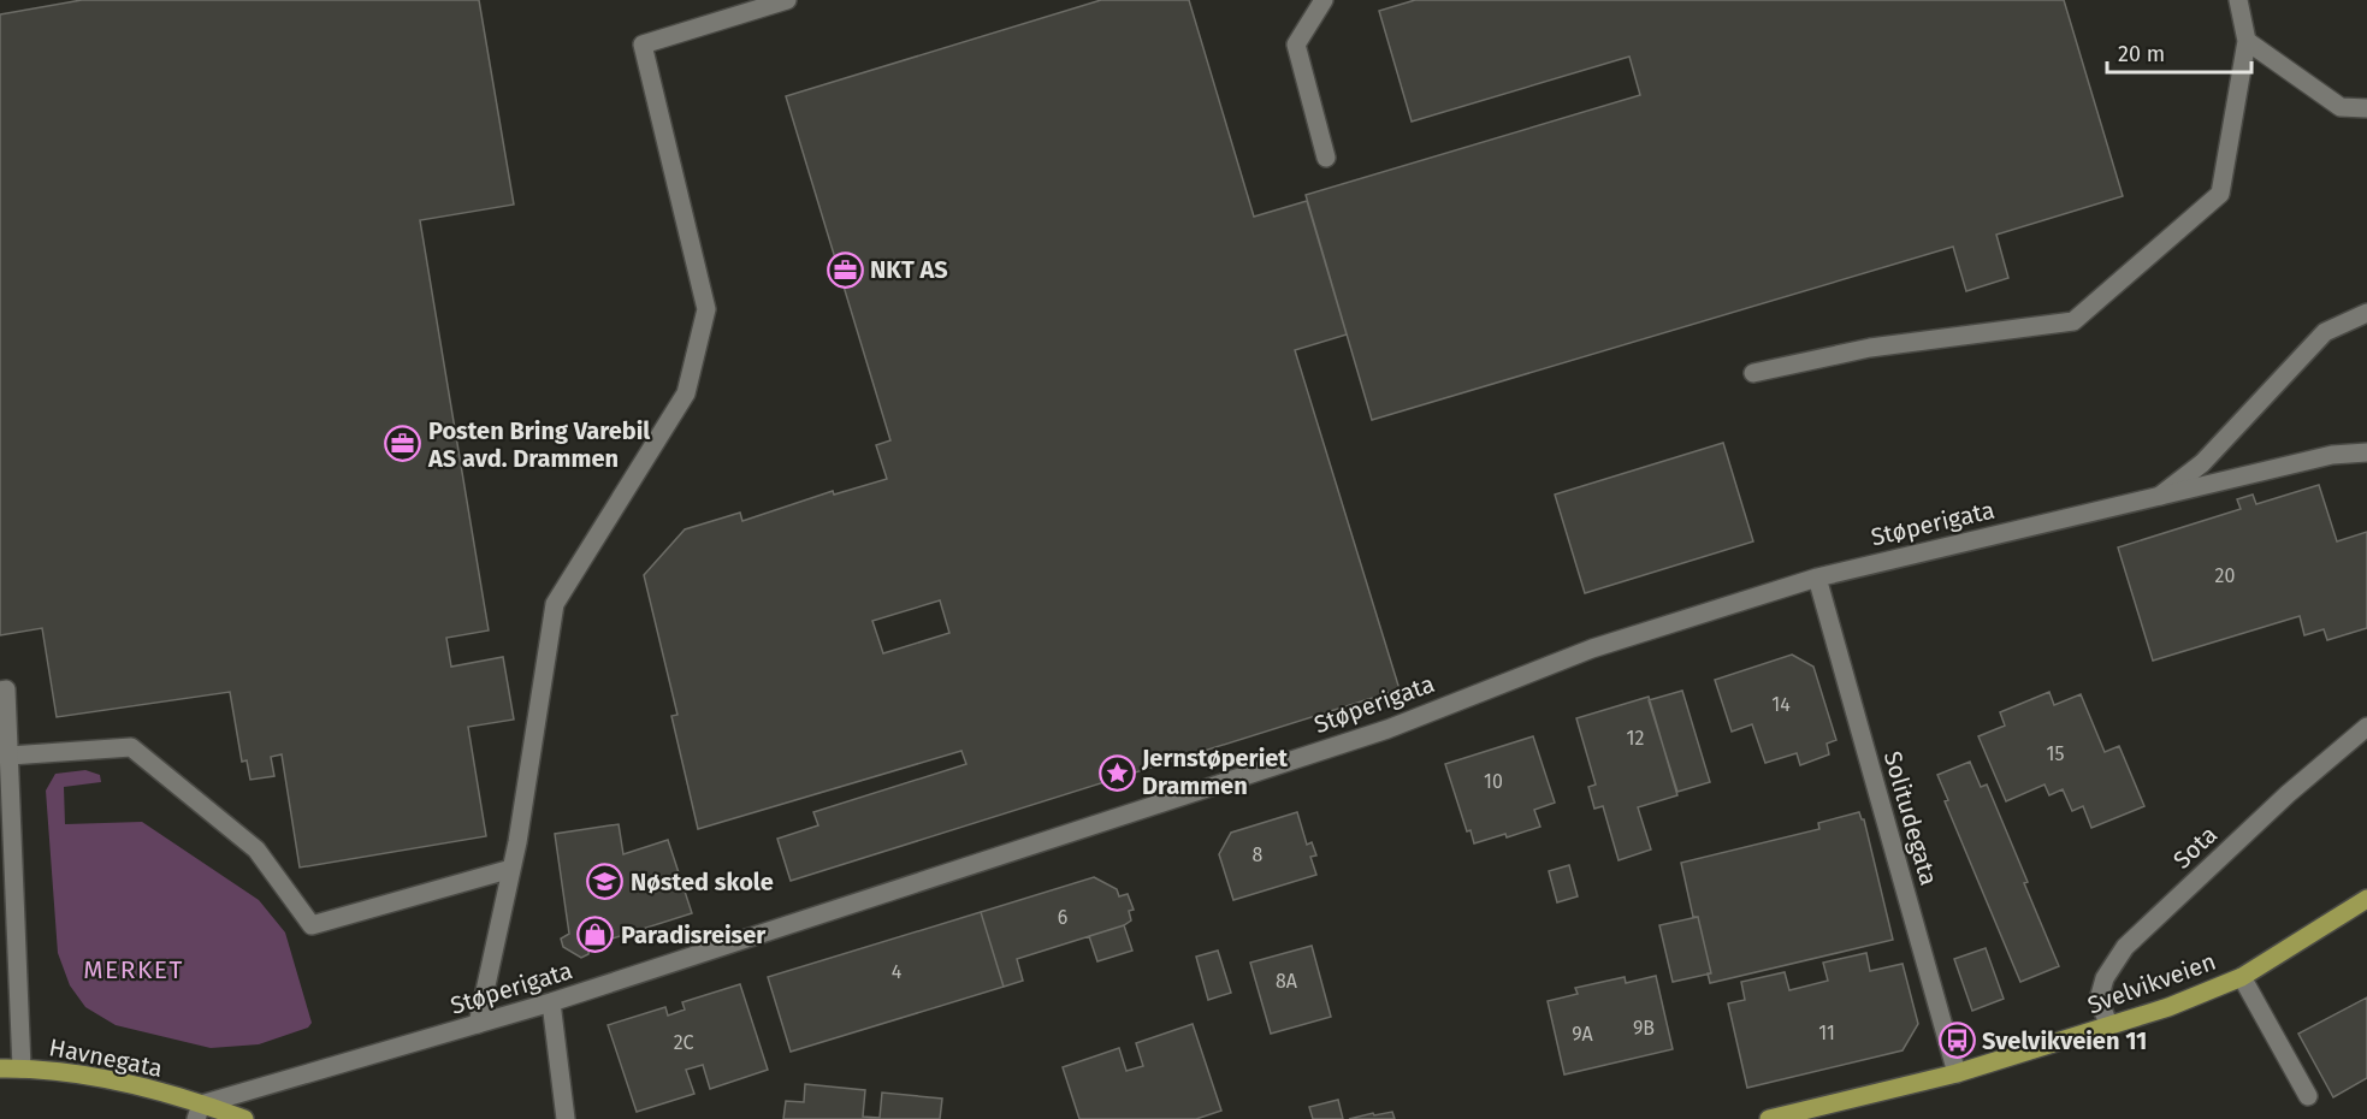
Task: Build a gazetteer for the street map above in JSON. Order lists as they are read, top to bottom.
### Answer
{
  "streets": {
    "main road": ["Svelvikveien", "Havnegata"],
    "street": ["Støperigata", "Solitudegata", "Sota"]
  },
  "crossings": [
    ["Støperigata", "Solitudegata"],
    ["Støperigata", "Havnegata"],
    ["Solitudegata", "Svelvikveien"],
    ["Sota", "Svelvikveien"]
  ],
  "districts": ["MERKET"],
  "places": {
    "office": ["NKT AS", "Posten Bring Varebil AS avd. Drammen"],
    "place": ["Jernstøperiet Drammen"],
    "school or university": ["Nøsted skole"],
    "shop": ["Paradisreiser"],
    "bus stop": ["Svelvikveien 11"]
  },
  "house_numbers": [
    "20",
    "14",
    "12",
    "15",
    "10",
    "8",
    "6",
    "4",
    "8A",
    "9B",
    "11",
    "9A",
    "2C"
  ],
  "scale_bar": "20 m"
}
